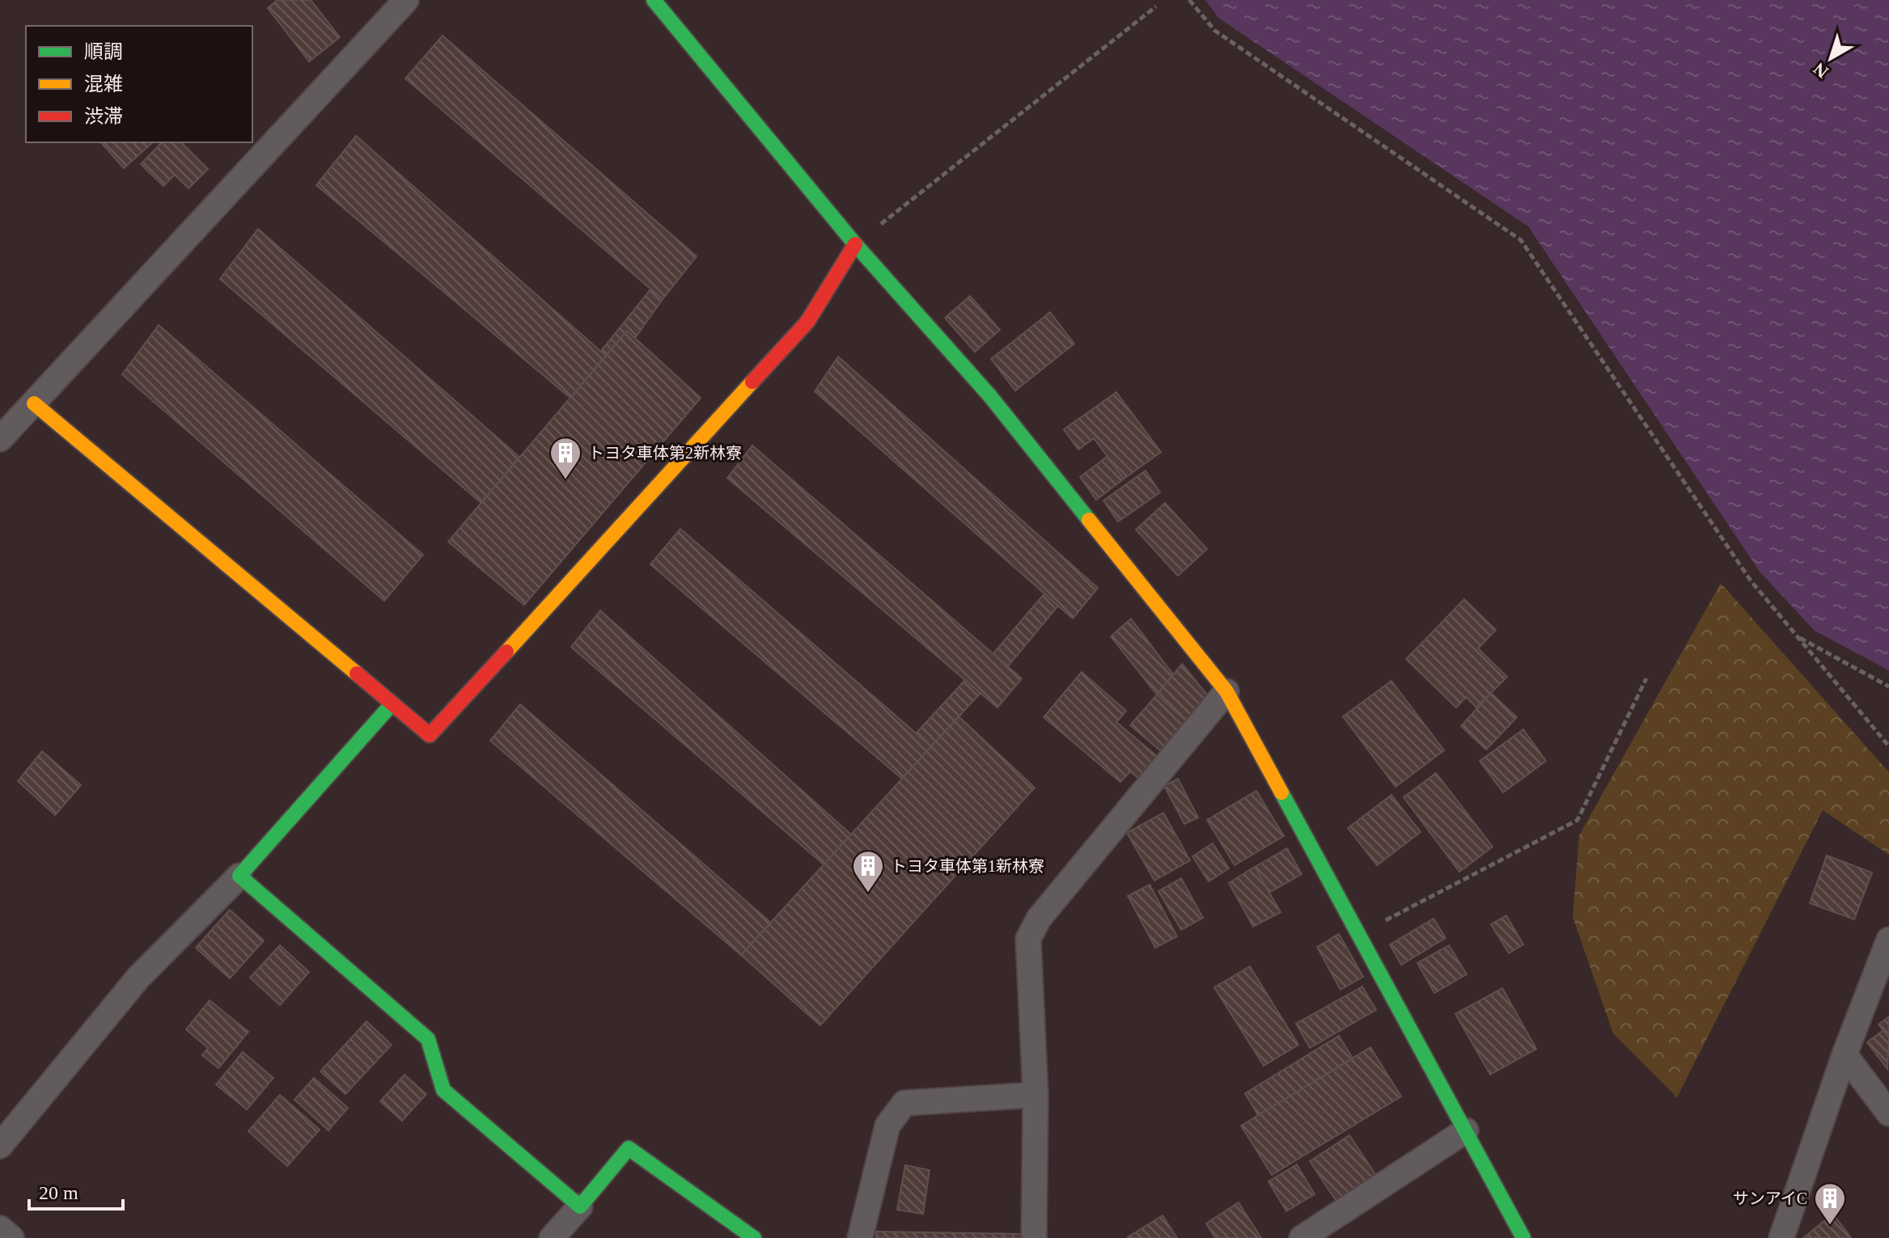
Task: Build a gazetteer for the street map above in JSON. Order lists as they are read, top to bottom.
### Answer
{
  "places": {
    "building": ["トヨタ車体第2新林寮", "トヨタ車体第1新林寮", "サンアイC"]
  },
  "legend": ["順調", "混雑", "渋滞"],
  "scale_bar": "20 m",
  "north": "bottom left"
}
